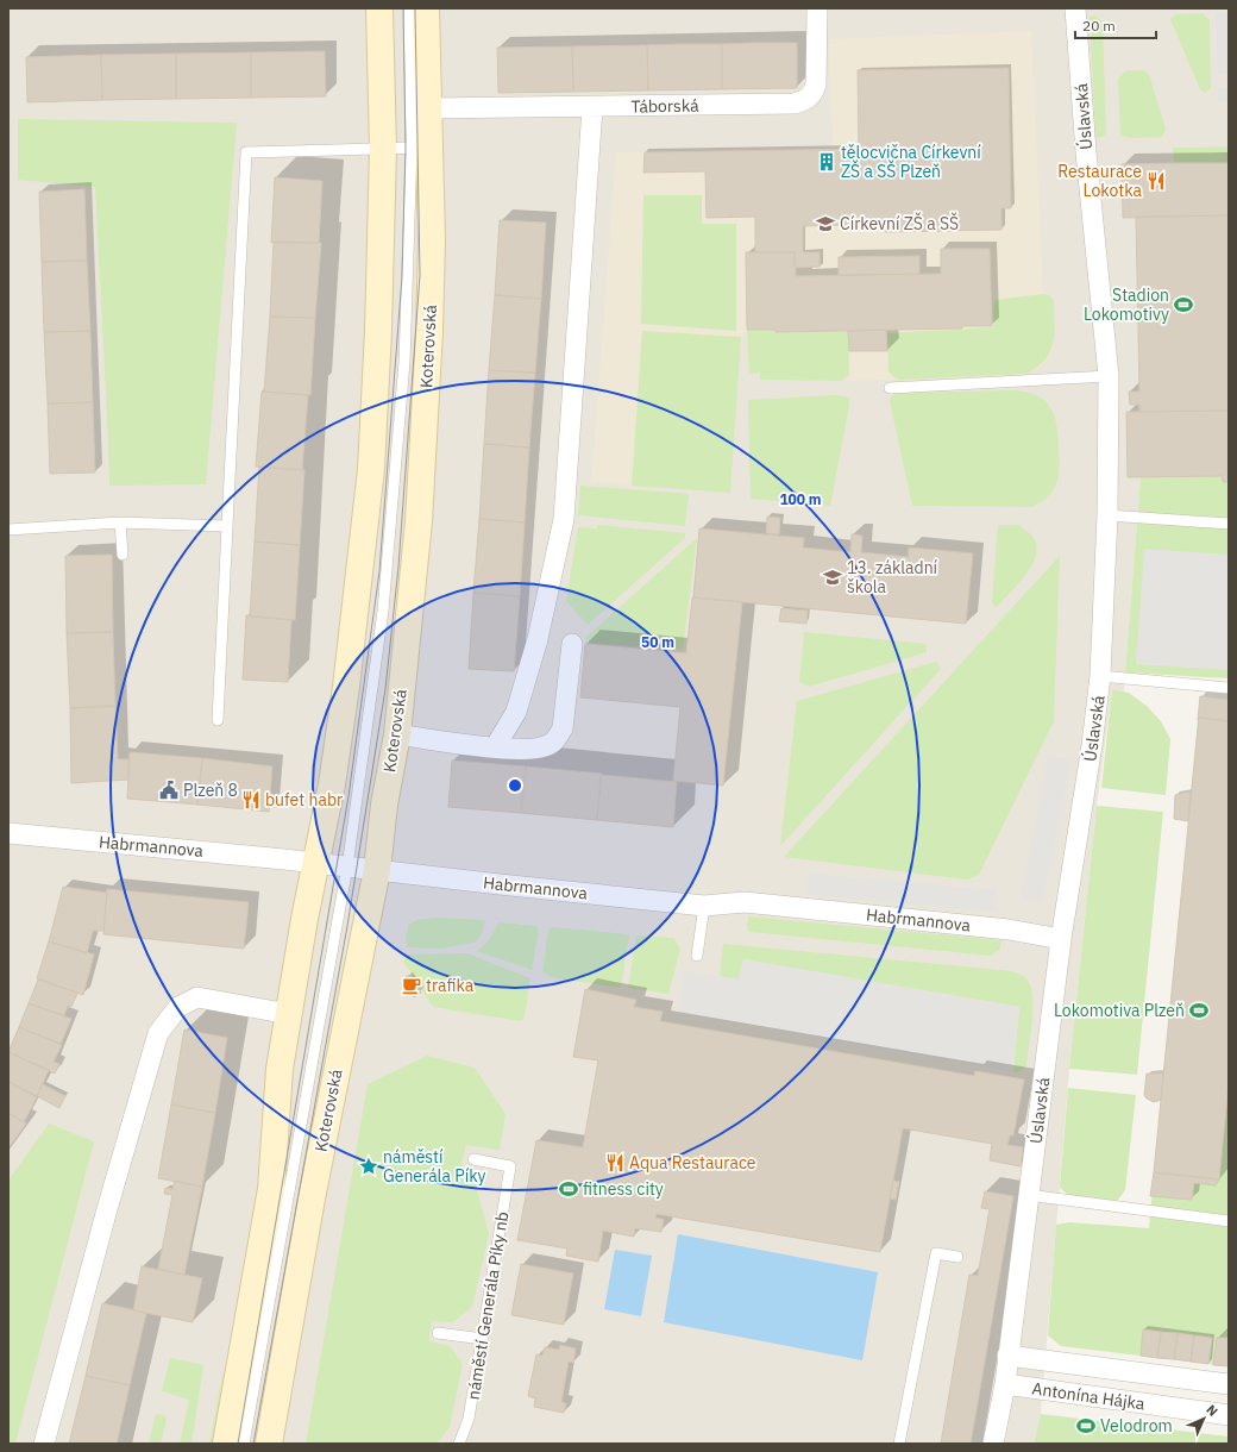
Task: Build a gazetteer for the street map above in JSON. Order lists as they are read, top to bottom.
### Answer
{
  "streets": {
    "street": [
      "Táborská",
      "Úslavská",
      "Koterovská",
      "Habrmannova",
      "Antonína Hájka"
    ],
    "lane": ["náměstí Generála Píky nb"]
  },
  "crossings": [
    ["Táborská", "Koterovská"],
    ["Úslavská", "Habrmannova"],
    ["Úslavská", "Antonína Hájka"],
    ["Koterovská", "Habrmannova"]
  ],
  "places": {
    "building": ["tělocvična Církevní ZŠ a SŠ Plzeň"],
    "restaurant": ["Restaurace Lokotka", "bufet habr", "Aqua Restaurace"],
    "school or university": ["Církevní ZŠ a SŠ", "13. základní škola"],
    "sports": [
      "Stadion Lokomotivy",
      "Lokomotiva Plzeň",
      "fitness city",
      "Velodrom"
    ],
    "public building": ["Plzeň 8"],
    "cafe": ["trafika"],
    "place": ["náměstí Generála Píky"]
  },
  "scale_bar": "20 m",
  "north": "top right",
  "rings": ["100 m", "50 m"]
}
